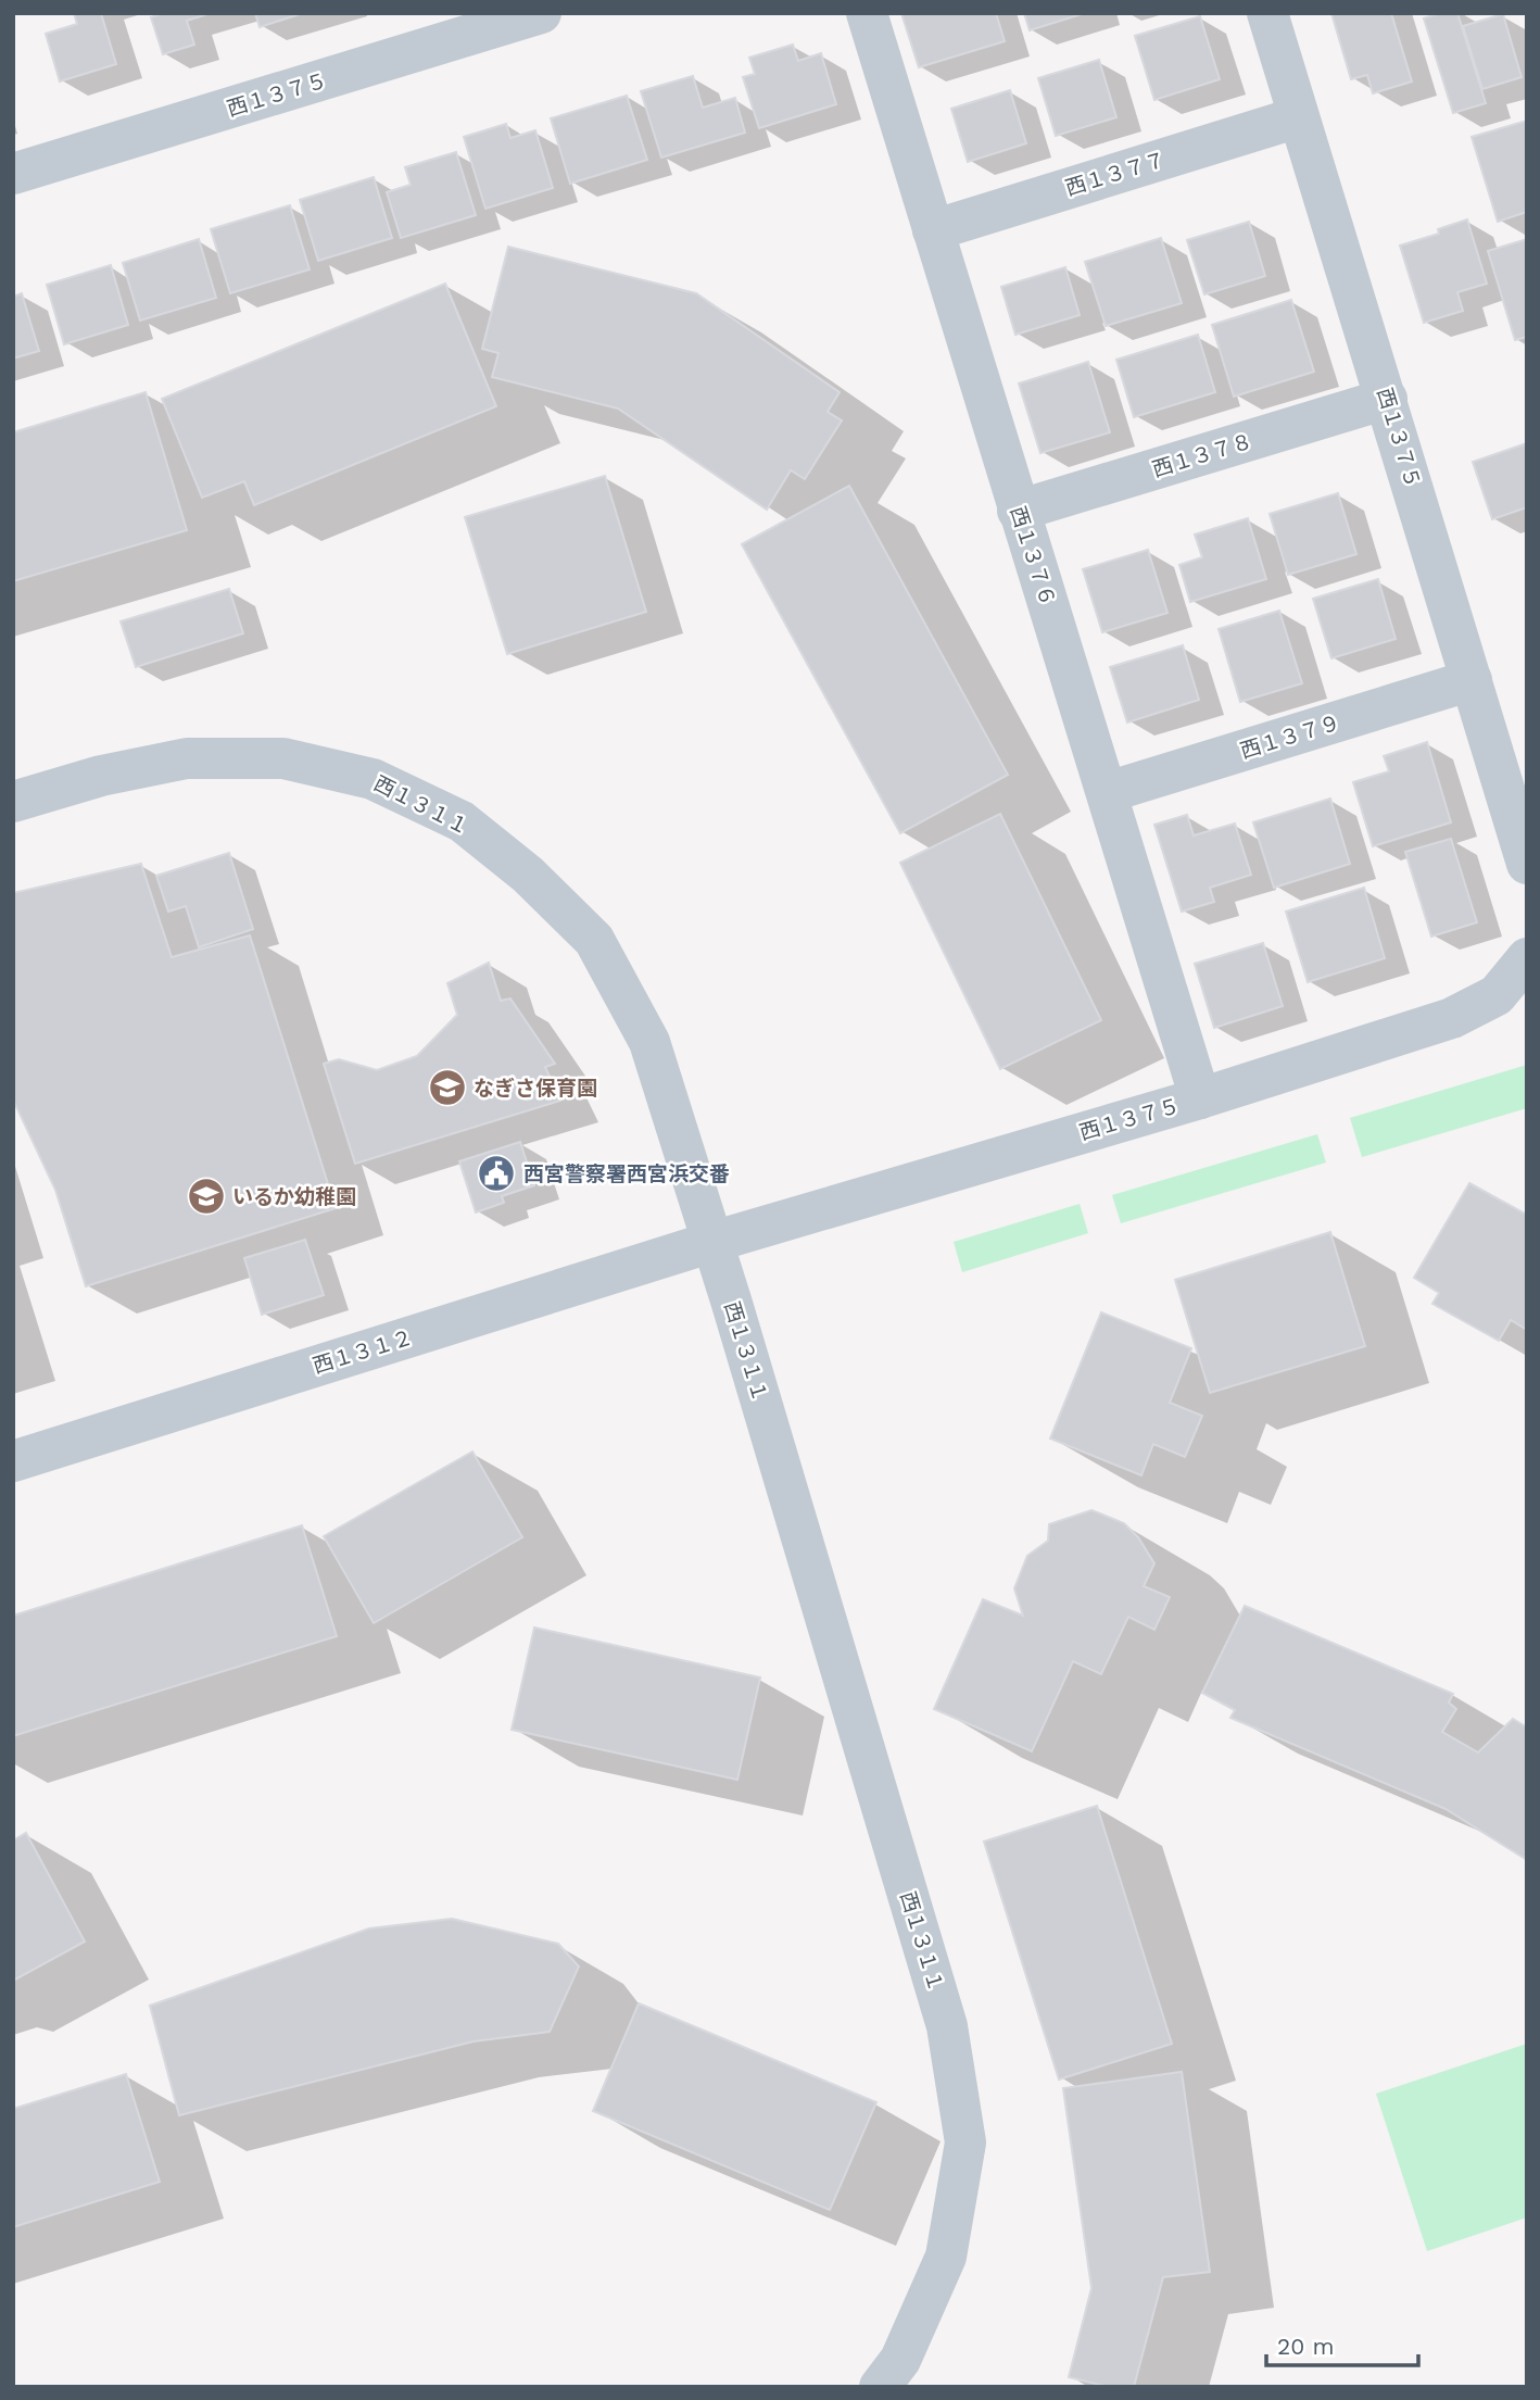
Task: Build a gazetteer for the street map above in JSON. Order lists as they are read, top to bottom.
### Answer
{
  "streets": {
    "street": [
      "西１３７５",
      "西１３７７",
      "西１３７８",
      "西１３７６",
      "西１３７９",
      "西１３１１",
      "西１３１２"
    ]
  },
  "crossings": [
    ["西１３７５", "西１３７７"],
    ["西１３７５", "西１３７８"],
    ["西１３７５", "西１３７６"],
    ["西１３７５", "西１３７９"],
    ["西１３７５", "西１３１１"],
    ["西１３７５", "西１３１２"],
    ["西１３７７", "西１３７６"],
    ["西１３７８", "西１３７６"],
    ["西１３７６", "西１３７９"],
    ["西１３１１", "西１３１２"]
  ],
  "places": {
    "school or university": ["なぎさ保育園", "いるか幼稚園"],
    "public building": ["西宮警察署西宮浜交番"]
  },
  "scale_bar": "20 m"
}
